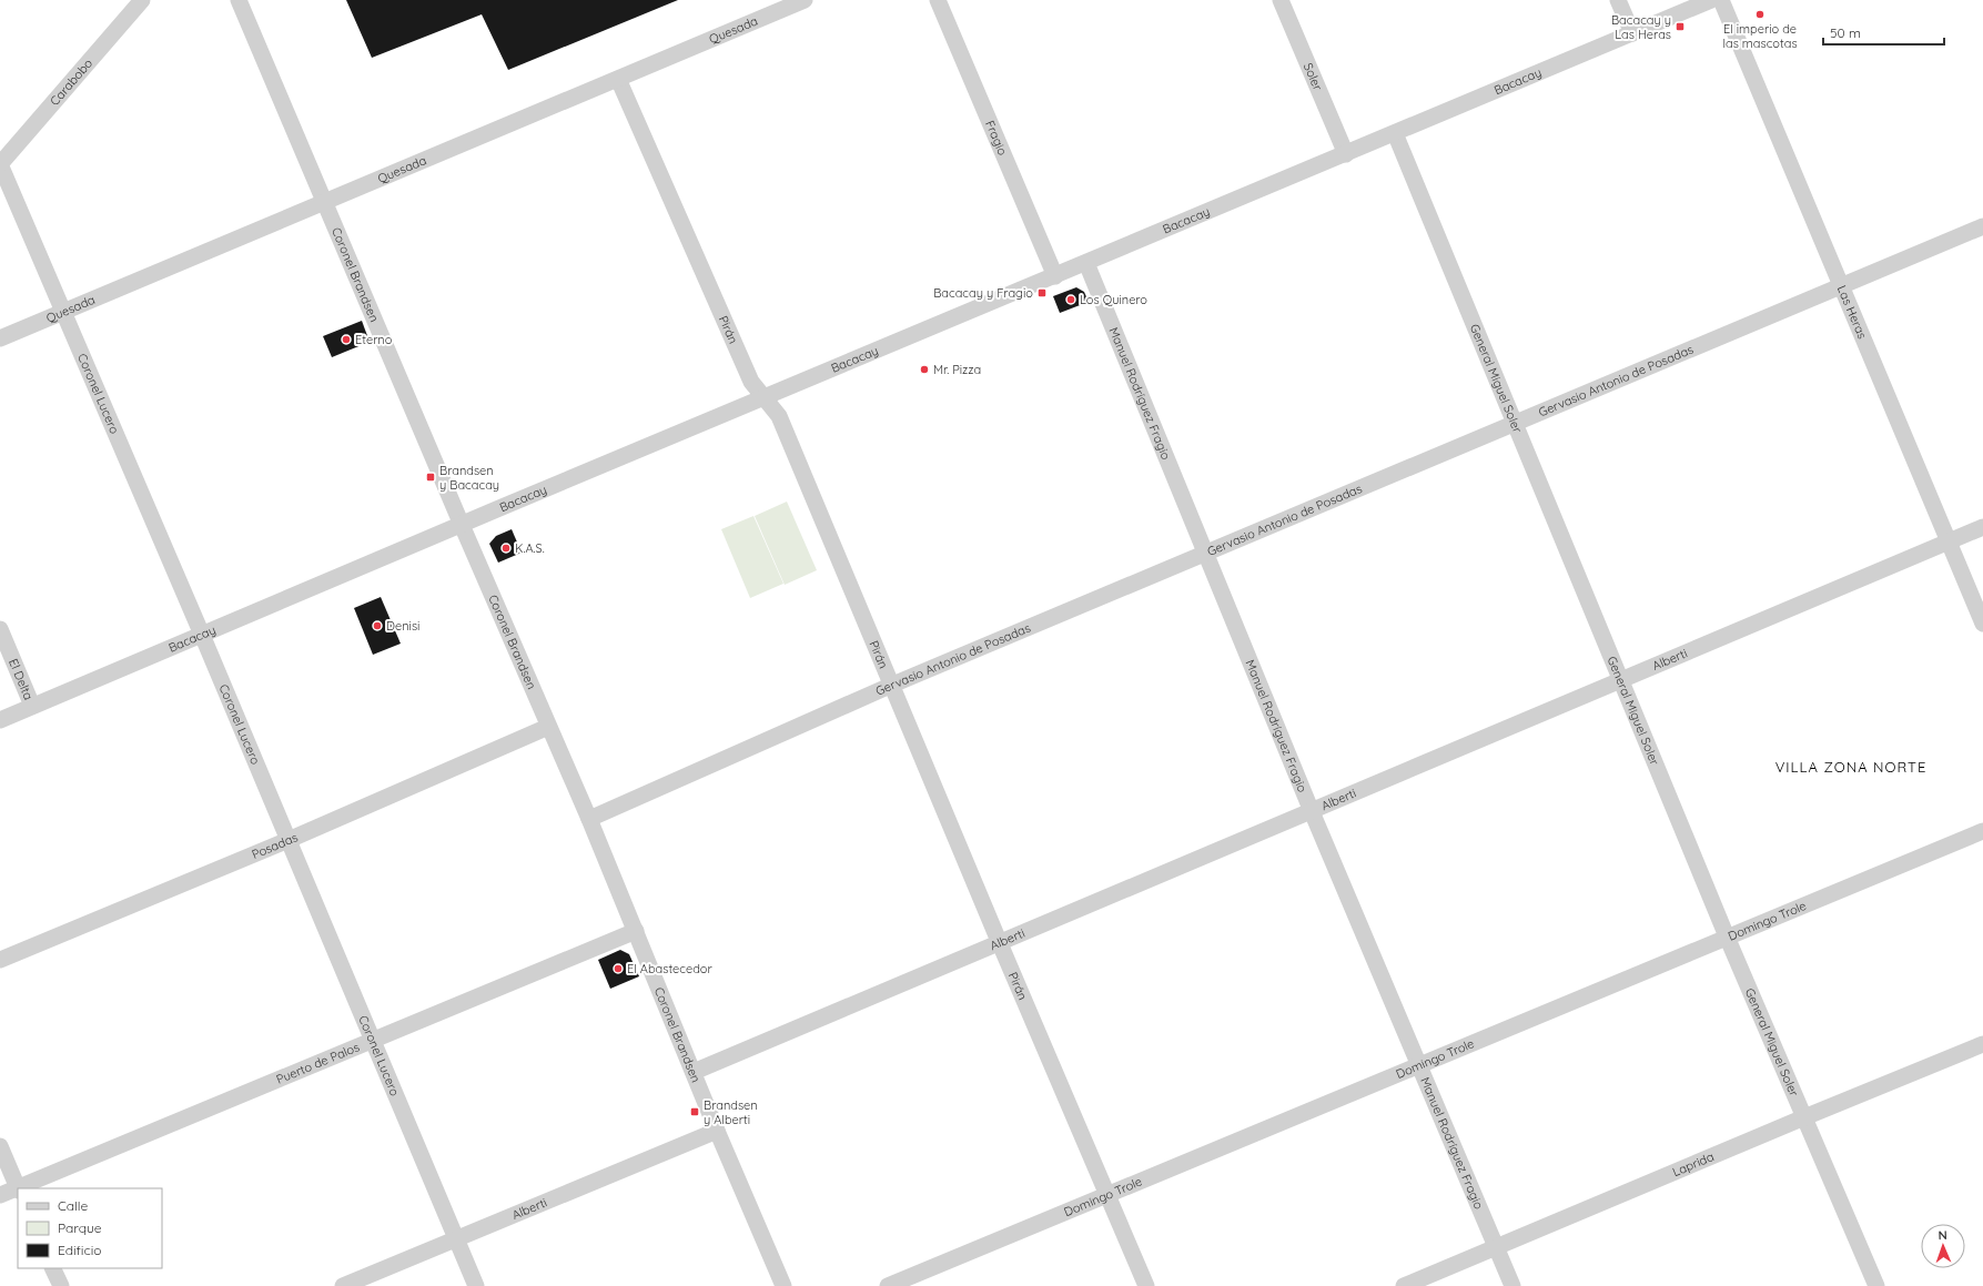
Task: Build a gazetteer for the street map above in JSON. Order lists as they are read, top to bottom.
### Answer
{
  "streets": {
    "street": [
      "Quesada",
      "Soler",
      "Bacacay",
      "Carabobo",
      "Fragio",
      "Coronel Brandsen",
      "Las Heras",
      "Pirán",
      "General Miguel Soler",
      "Gervasio Antonio de Posadas",
      "Coronel Lucero",
      "Manuel Rodríguez Fragio",
      "Alberti",
      "El Delta",
      "Posadas",
      "Domingo Trole",
      "Puerto de Palos",
      "Laprida"
    ]
  },
  "crossings": [
    ["Quesada", "Coronel Brandsen"],
    ["Quesada", "Pirán"],
    ["Quesada", "Coronel Lucero"],
    ["Soler", "Bacacay"],
    ["Bacacay", "Fragio"],
    ["Bacacay", "Coronel Brandsen"],
    ["Bacacay", "Pirán"],
    ["Bacacay", "General Miguel Soler"],
    ["Bacacay", "Coronel Lucero"],
    ["Bacacay", "Manuel Rodríguez Fragio"],
    ["Bacacay", "El Delta"],
    ["Carabobo", "Coronel Lucero"],
    ["Coronel Brandsen", "Gervasio Antonio de Posadas"],
    ["Coronel Brandsen", "Alberti"],
    ["Coronel Brandsen", "Posadas"],
    ["Coronel Brandsen", "Puerto de Palos"],
    ["Las Heras", "Gervasio Antonio de Posadas"],
    ["Las Heras", "Alberti"],
    ["Pirán", "Gervasio Antonio de Posadas"],
    ["Pirán", "Alberti"],
    ["Pirán", "Domingo Trole"],
    ["General Miguel Soler", "Gervasio Antonio de Posadas"],
    ["General Miguel Soler", "Alberti"],
    ["General Miguel Soler", "Domingo Trole"],
    ["General Miguel Soler", "Laprida"],
    ["Gervasio Antonio de Posadas", "Manuel Rodríguez Fragio"],
    ["Coronel Lucero", "Alberti"],
    ["Coronel Lucero", "Posadas"],
    ["Coronel Lucero", "Puerto de Palos"],
    ["Manuel Rodríguez Fragio", "Alberti"],
    ["Manuel Rodríguez Fragio", "Domingo Trole"],
    ["Manuel Rodríguez Fragio", "Laprida"]
  ],
  "districts": ["VILLA ZONA NORTE"],
  "places": {
    "other": [
      "El imperio de las mascotas",
      "Los Quinero",
      "Eterno",
      "Mr. Pizza",
      "K.A.S.",
      "Denisi",
      "El Abastecedor"
    ],
    "transit": [
      "Bacacay y Las Heras",
      "Bacacay y Fragio",
      "Brandsen y Bacacay",
      "Brandsen y Alberti"
    ]
  },
  "legend": ["Calle", "Parque", "Edificio"],
  "scale_bar": "50 m",
  "north": "top"
}
